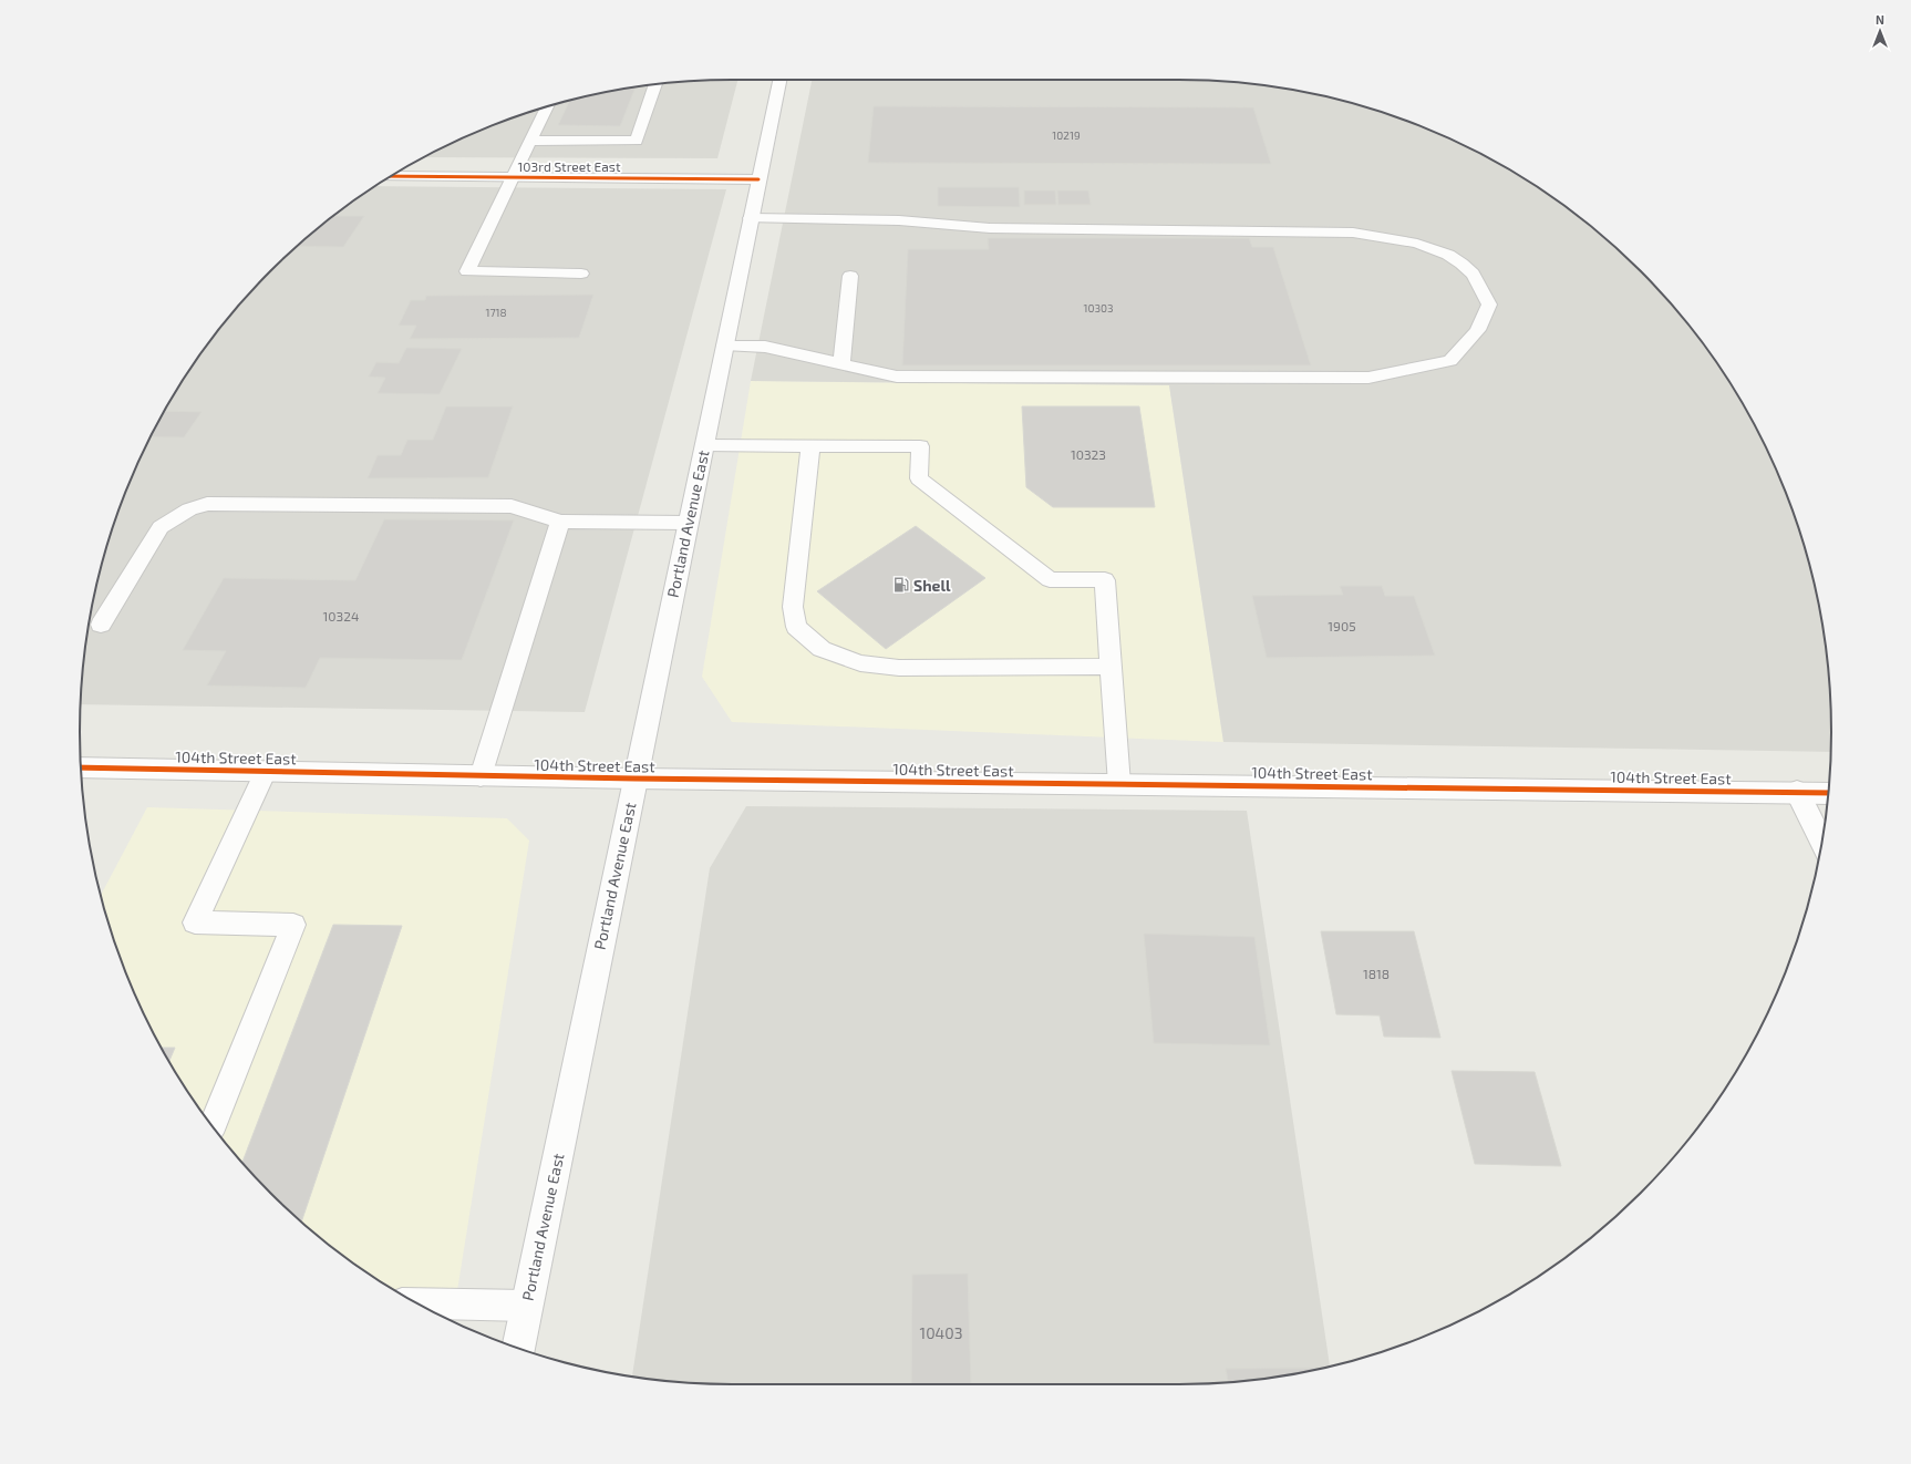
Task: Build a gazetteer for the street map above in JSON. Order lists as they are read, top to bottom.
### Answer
{
  "streets": {
    "street": ["103rd Street East", "Portland Avenue East", "104th Street East"]
  },
  "crossings": [
    ["103rd Street East", "Portland Avenue East"],
    ["Portland Avenue East", "104th Street East"]
  ],
  "places": {
    "fuel station": ["Shell"]
  },
  "house_numbers": [
    "10219",
    "10303",
    "1718",
    "10323",
    "10324",
    "1905",
    "1818",
    "10403"
  ],
  "north": "top"
}
